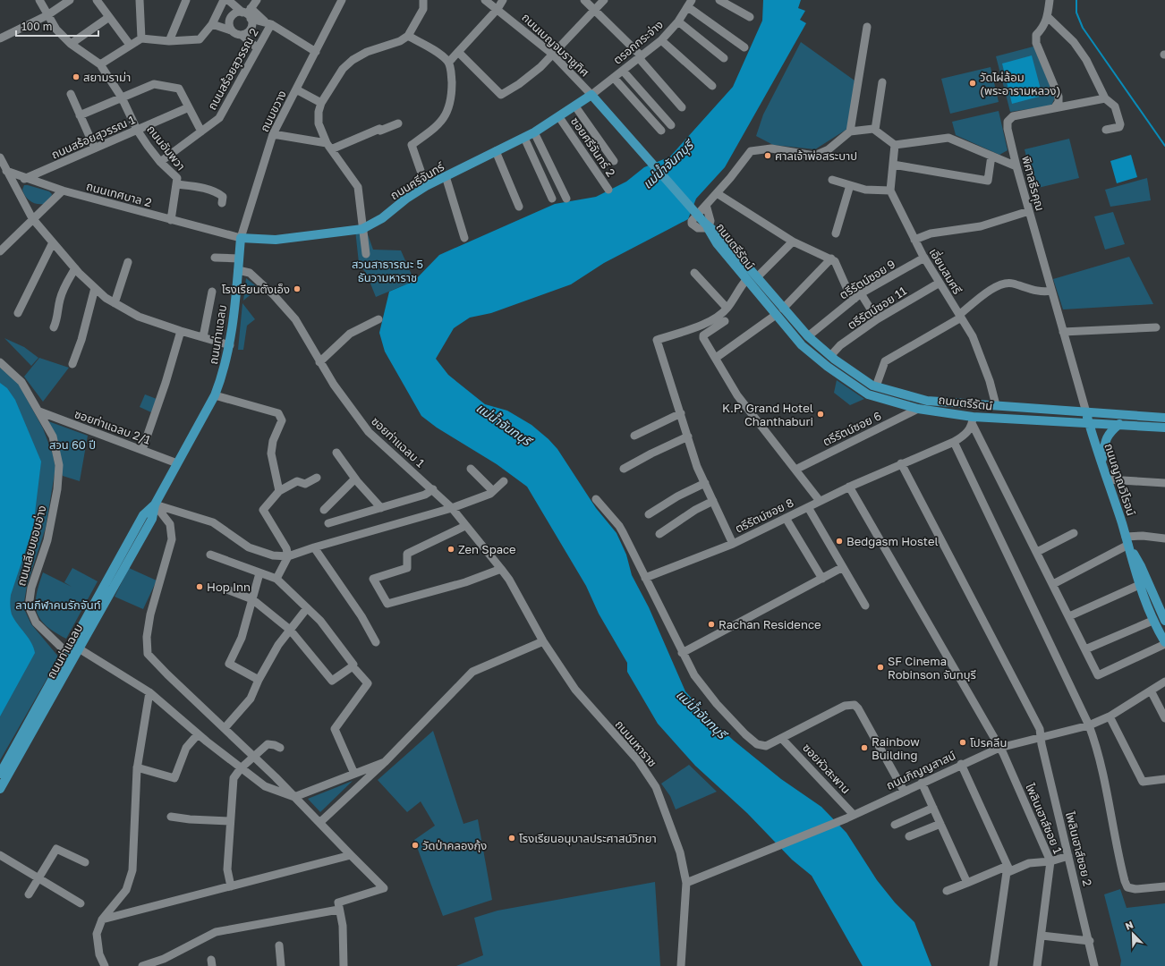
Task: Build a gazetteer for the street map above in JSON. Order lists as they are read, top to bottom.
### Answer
{
  "streets": {
    "main road": [
      "ถนนศรีจันทร์",
      "ถนนตรีรัตน์",
      "ถนนท่าแฉลบ",
      "ถนนญาณวิโรจน์"
    ],
    "street": [
      "ตรอกกระจ่าง",
      "ถนนเบญจมราชูทิศ",
      "ถนนสร้อยสุวรรณ 2",
      "ถนนขวาง",
      "ถนนสร้อยสุวรรณ 1",
      "ซอยศรีจันทร์ 2",
      "ถนนอัมพวา",
      "พิศาลธีรคุณ",
      "ถนนเทศบาล 2",
      "เอี่ยมสมศรี",
      "ตรีรัตน์ซอย 9",
      "ตรีรัตน์ซอย 11",
      "ซอยท่าแฉลบ 2/1",
      "ตรีรัตน์ซอย 6",
      "ซอยท่าแฉลบ 1",
      "ตรีรัตน์ซอย 8",
      "ถนนเลียบขอบอ่าง",
      "ถนนมหาราช",
      "ซอยหัวสะพาน",
      "ถนนภิญญสาสน์",
      "ไพลินเฮาส์ซอย 1",
      "ไพลินเฮาส์ซอย 2"
    ]
  },
  "crossings": [
    ["ตรอกกระจ่าง", "ถนนเบญจมราชูทิศ"],
    ["ตรอกกระจ่าง", "ถนนศรีจันทร์"],
    ["ตรอกกระจ่าง", "ถนนตรีรัตน์"],
    ["ถนนเบญจมราชูทิศ", "ถนนศรีจันทร์"],
    ["ถนนเบญจมราชูทิศ", "ถนนตรีรัตน์"],
    ["ถนนสร้อยสุวรรณ 2", "ถนนอัมพวา"],
    ["ถนนขวาง", "ถนนศรีจันทร์"],
    ["ถนนขวาง", "ถนนเทศบาล 2"],
    ["ถนนขวาง", "ถนนท่าแฉลบ"],
    ["ถนนสร้อยสุวรรณ 1", "ถนนอัมพวา"],
    ["ถนนสร้อยสุวรรณ 1", "ถนนเทศบาล 2"],
    ["ซอยศรีจันทร์ 2", "ถนนศรีจันทร์"],
    ["ถนนอัมพวา", "ถนนเทศบาล 2"],
    ["ถนนศรีจันทร์", "ถนนเทศบาล 2"],
    ["ถนนศรีจันทร์", "ถนนตรีรัตน์"],
    ["ถนนศรีจันทร์", "ถนนท่าแฉลบ"],
    ["พิศาลธีรคุณ", "ถนนตรีรัตน์"],
    ["พิศาลธีรคุณ", "ถนนญาณวิโรจน์"],
    ["ถนนเทศบาล 2", "ถนนท่าแฉลบ"],
    ["ถนนตรีรัตน์", "เอี่ยมสมศรี"],
    ["ถนนตรีรัตน์", "ตรีรัตน์ซอย 9"],
    ["ถนนตรีรัตน์", "ตรีรัตน์ซอย 11"],
    ["ถนนตรีรัตน์", "ตรีรัตน์ซอย 6"],
    ["ถนนตรีรัตน์", "ถนนญาณวิโรจน์"],
    ["ถนนตรีรัตน์", "ตรีรัตน์ซอย 8"],
    ["เอี่ยมสมศรี", "ตรีรัตน์ซอย 9"],
    ["เอี่ยมสมศรี", "ตรีรัตน์ซอย 11"],
    ["ถนนท่าแฉลบ", "ซอยท่าแฉลบ 2/1"],
    ["ถนนท่าแฉลบ", "ซอยท่าแฉลบ 1"],
    ["ถนนท่าแฉลบ", "ถนนเลียบขอบอ่าง"],
    ["ซอยท่าแฉลบ 2/1", "ถนนเลียบขอบอ่าง"],
    ["ซอยท่าแฉลบ 1", "ถนนมหาราช"],
    ["ตรีรัตน์ซอย 8", "ไพลินเฮาส์ซอย 1"],
    ["ตรีรัตน์ซอย 8", "ไพลินเฮาส์ซอย 2"],
    ["ถนนมหาราช", "ถนนภิญญสาสน์"],
    ["ซอยหัวสะพาน", "ถนนภิญญสาสน์"],
    ["ถนนภิญญสาสน์", "ไพลินเฮาส์ซอย 1"],
    ["ถนนภิญญสาสน์", "ไพลินเฮาส์ซอย 2"]
  ],
  "water": ["แม่น้ำจันทบุรี"],
  "parks": ["สวนสาธารณะ 5 ธันวามหาราช", "สวน 60 ปี", "ลานกีฬาคนรักจันท์"],
  "places": [
    "สยามราม่า",
    "วัดไผ่ล้อม (พระอารามหลวง)",
    "ศาลเจ้าพ่อสระบาป",
    "โรงเรียนตังเอ็ง",
    "K.P. Grand Hotel Chanthaburi",
    "Bedgasm Hostel",
    "Zen Space",
    "Hop Inn",
    "Rachan Residence",
    "SF Cinema Robinson จันทบุรี",
    "โปรคลีน",
    "Rainbow Building",
    "โรงเรียนอนุบาลประศาสน์วิทยา",
    "วัดป่าคลองกุ้ง"
  ],
  "scale_bar": "100 m",
  "north": "top left"
}
